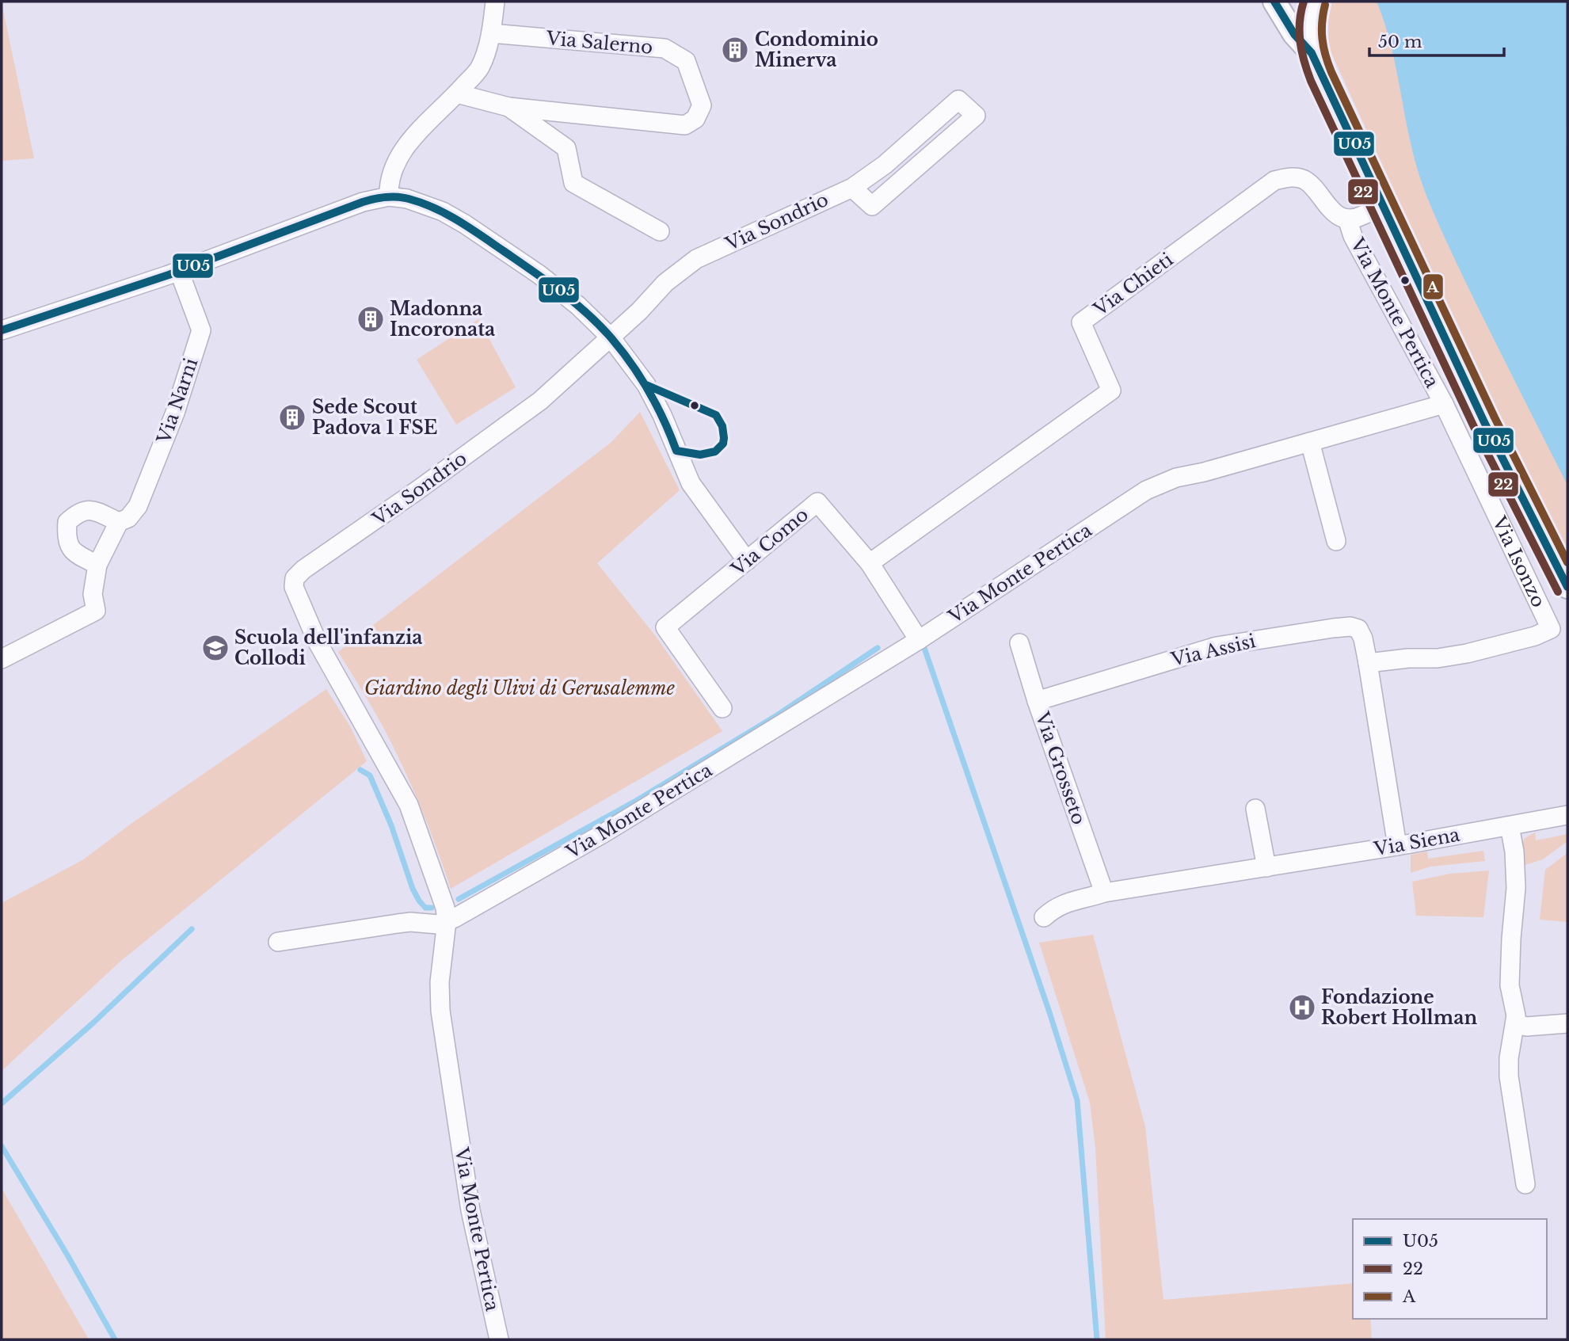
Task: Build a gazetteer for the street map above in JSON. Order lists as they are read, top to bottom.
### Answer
{
  "streets": {
    "main road": ["Via Isonzo"],
    "street": [
      "Via Salerno",
      "Via Sondrio",
      "Via Chieti",
      "Via Monte Pertica",
      "Via Narni",
      "Via Como",
      "Via Assisi",
      "Via Grosseto",
      "Via Siena"
    ]
  },
  "crossings": [
    ["Via Sondrio", "Via Monte Pertica"],
    ["Via Chieti", "Via Monte Pertica"],
    ["Via Chieti", "Via Como"],
    ["Via Monte Pertica", "Via Como"],
    ["Via Monte Pertica", "Via Isonzo"],
    ["Via Isonzo", "Via Assisi"],
    ["Via Assisi", "Via Grosseto"],
    ["Via Assisi", "Via Siena"],
    ["Via Grosseto", "Via Siena"]
  ],
  "parks": ["Giardino degli Ulivi di Gerusalemme"],
  "places": {
    "building": ["Condominio Minerva", "Madonna Incoronata", "Sede Scout Padova 1 FSE"],
    "school or university": ["Scuola dell'infanzia Collodi"],
    "hospital": ["Fondazione Robert Hollman"]
  },
  "lines": ["transit line U05", "transit line 22", "transit line A"],
  "legend": ["U05", "22", "A"],
  "scale_bar": "50 m"
}
